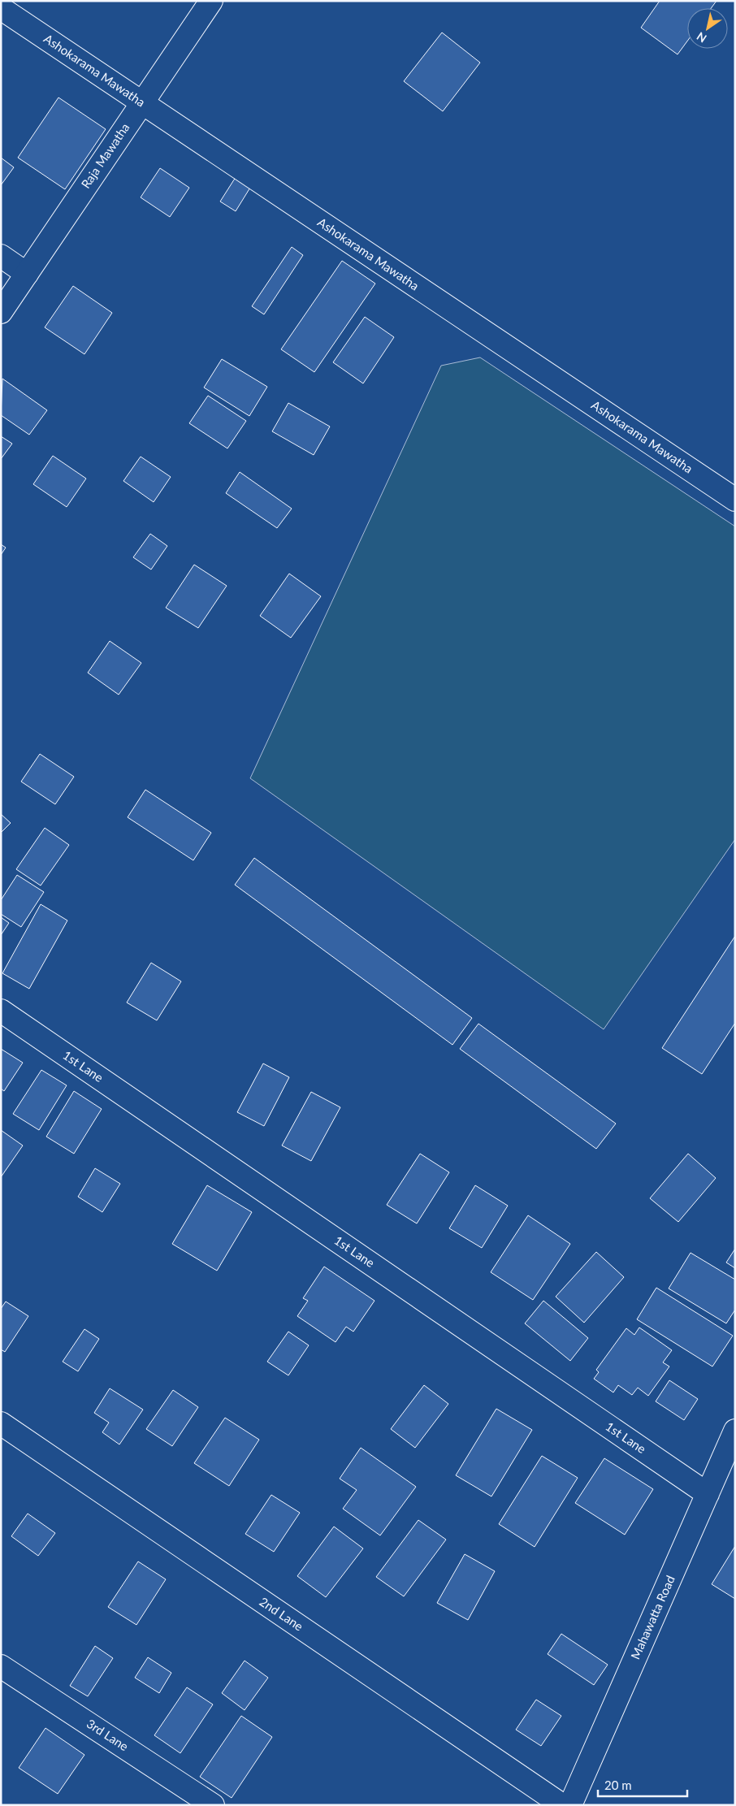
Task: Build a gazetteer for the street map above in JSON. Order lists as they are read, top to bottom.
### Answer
{
  "streets": {
    "street": [
      "Ashokarama Mawatha",
      "Raja Mawatha",
      "1st Lane",
      "2nd Lane",
      "Mahawatta Road",
      "3rd Lane"
    ]
  },
  "crossings": [
    ["Ashokarama Mawatha", "Raja Mawatha"],
    ["1st Lane", "Mahawatta Road"]
  ],
  "scale_bar": "20 m",
  "north": "bottom left"
}
